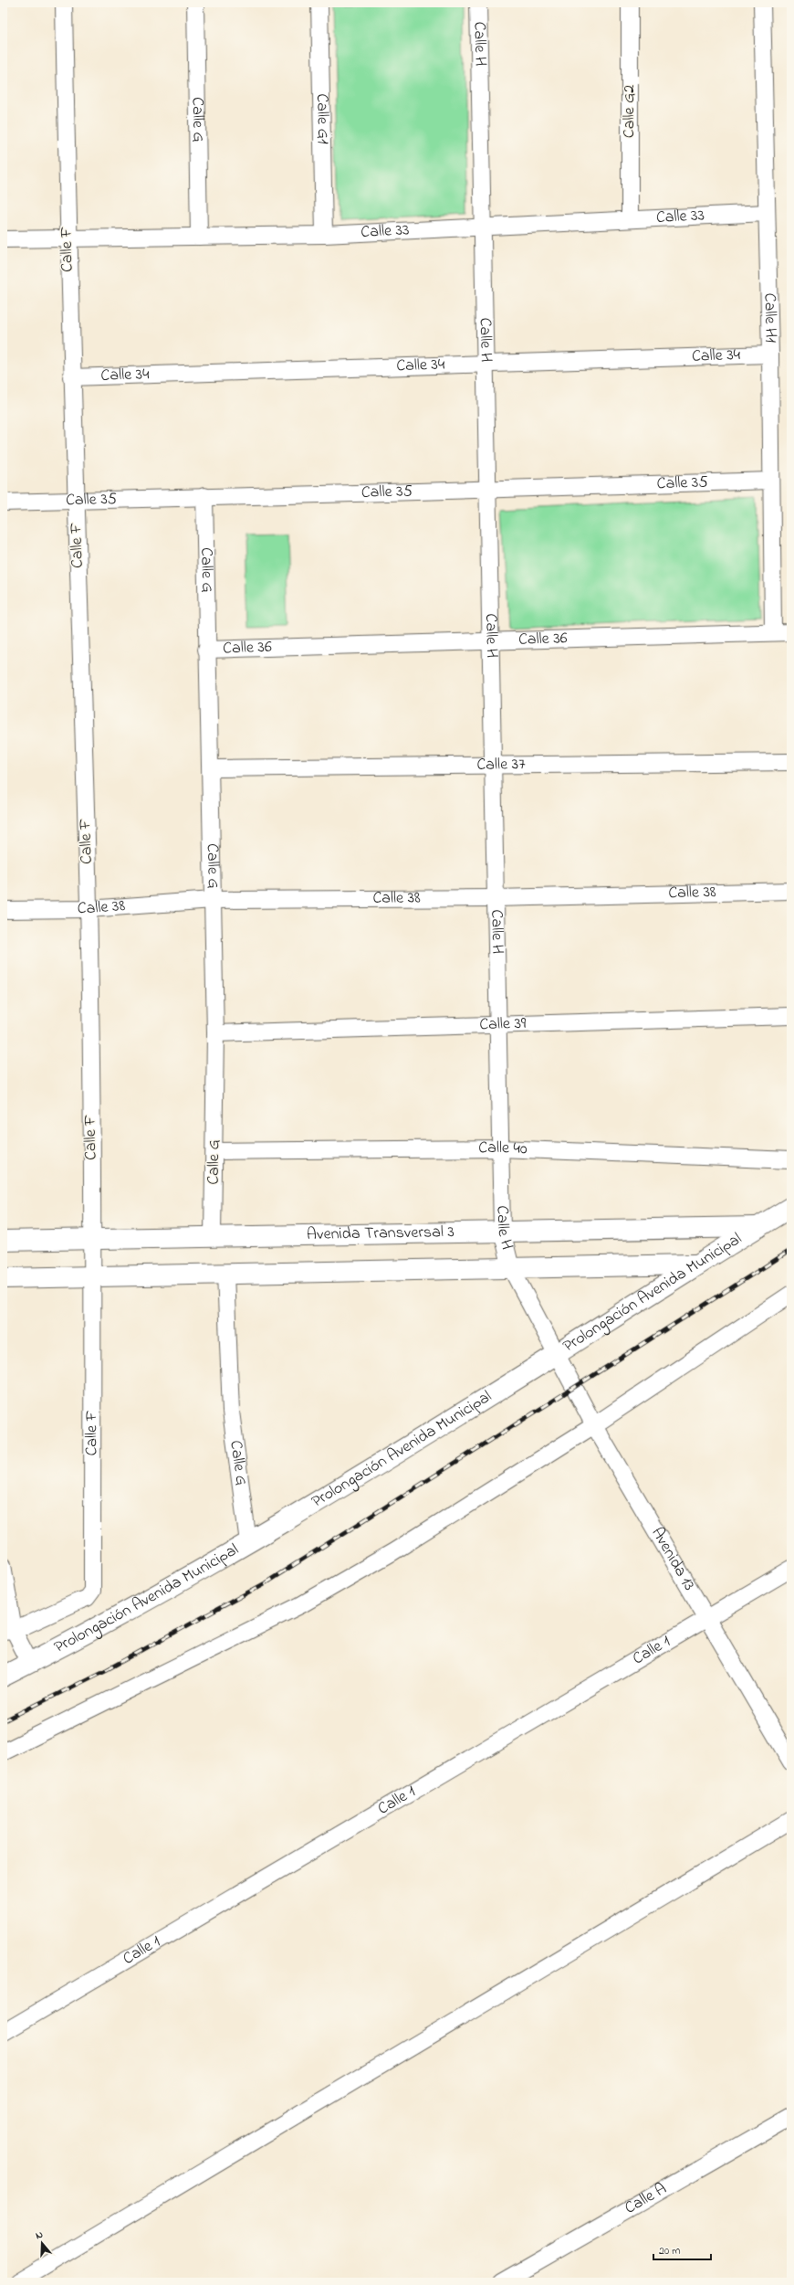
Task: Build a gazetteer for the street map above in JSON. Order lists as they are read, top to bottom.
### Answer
{
  "streets": {
    "street": [
      "Calle H",
      "Calle G2",
      "Calle G1",
      "Calle G",
      "Calle 33",
      "Calle F",
      "Calle H1",
      "Calle 34",
      "Calle 35",
      "Calle 36",
      "Calle 37",
      "Calle 38",
      "Calle 39",
      "Calle 40",
      "Avenida Transversal 3",
      "Prolongación Avenida Municipal",
      "Avenida 13",
      "Calle 1",
      "Calle A"
    ]
  },
  "crossings": [
    ["Calle H", "Calle 33"],
    ["Calle H", "Calle 34"],
    ["Calle H", "Calle 35"],
    ["Calle H", "Calle 36"],
    ["Calle H", "Calle 37"],
    ["Calle H", "Calle 38"],
    ["Calle H", "Calle 39"],
    ["Calle H", "Calle 40"],
    ["Calle H", "Avenida Transversal 3"],
    ["Calle H", "Prolongación Avenida Municipal"],
    ["Calle H", "Avenida 13"],
    ["Calle G2", "Calle 33"],
    ["Calle G1", "Calle 33"],
    ["Calle G", "Calle 33"],
    ["Calle G", "Calle 35"],
    ["Calle G", "Calle 36"],
    ["Calle G", "Calle 37"],
    ["Calle G", "Calle 38"],
    ["Calle G", "Calle 39"],
    ["Calle G", "Calle 40"],
    ["Calle G", "Avenida Transversal 3"],
    ["Calle G", "Prolongación Avenida Municipal"],
    ["Calle 33", "Calle F"],
    ["Calle 33", "Calle H1"],
    ["Calle F", "Calle 34"],
    ["Calle F", "Calle 35"],
    ["Calle F", "Calle 38"],
    ["Calle F", "Avenida Transversal 3"],
    ["Calle H1", "Calle 34"],
    ["Calle H1", "Calle 35"],
    ["Calle H1", "Calle 36"],
    ["Avenida Transversal 3", "Prolongación Avenida Municipal"],
    ["Prolongación Avenida Municipal", "Avenida 13"],
    ["Avenida 13", "Calle 1"]
  ],
  "scale_bar": "20 m",
  "north": "top"
}
